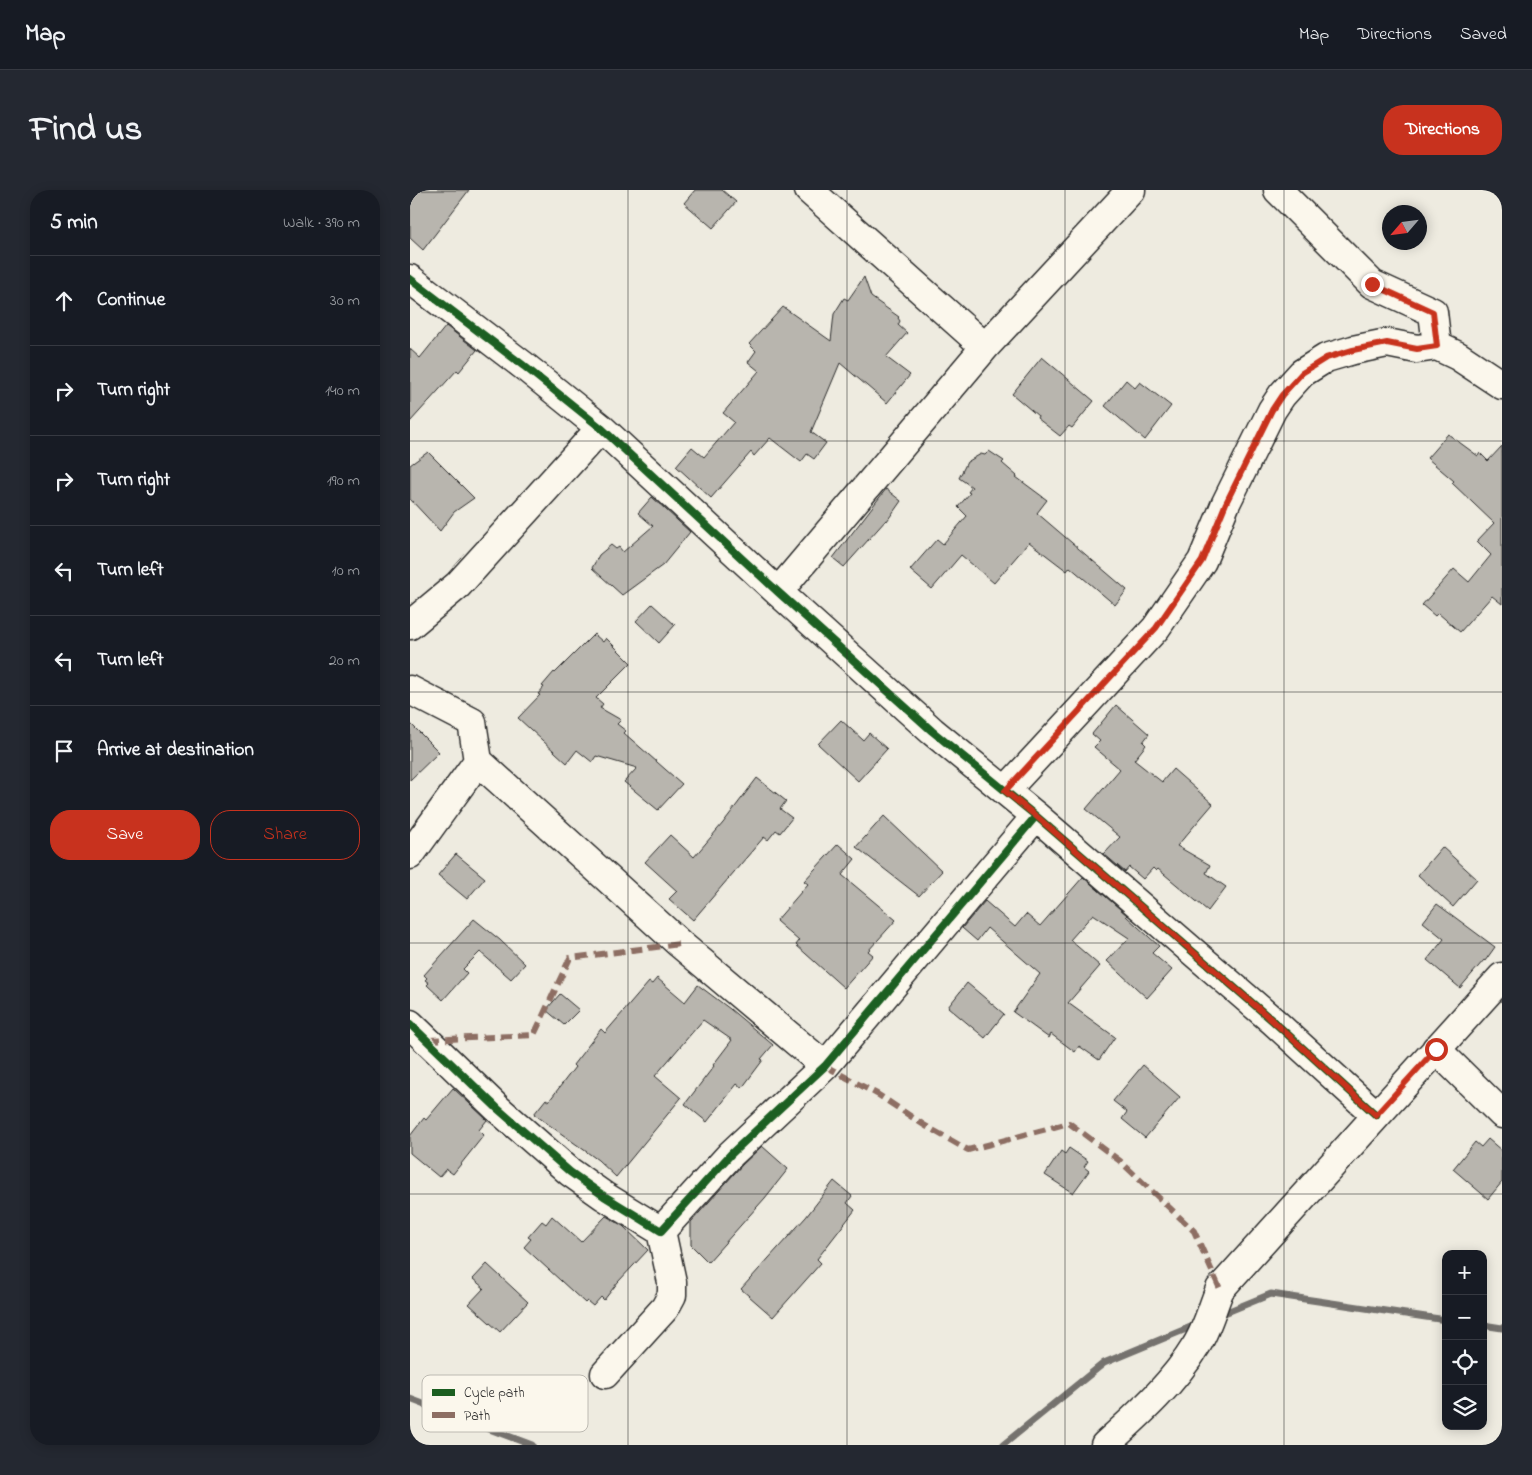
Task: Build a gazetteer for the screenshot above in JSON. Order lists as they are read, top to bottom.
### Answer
{
  "legend": ["Cycle path", "Path"],
  "north": "bottom left",
  "page": {
    "header": "Map",
    "nav": ["Map", "Directions", "Saved"],
    "title": "Find us",
    "buttons": [
      "Directions",
      ["Save", "Share"]
    ],
    "heading": ["5 min", "Walk · 390 m"],
    "list": [
      ["Continue", "30 m"],
      ["Turn right", "140 m"],
      ["Turn right", "190 m"],
      ["Turn left", "10 m"],
      ["Turn left", "20 m"],
      "Arrive at destination"
    ],
    "map_buttons": ["+", "−"]
  }
}
